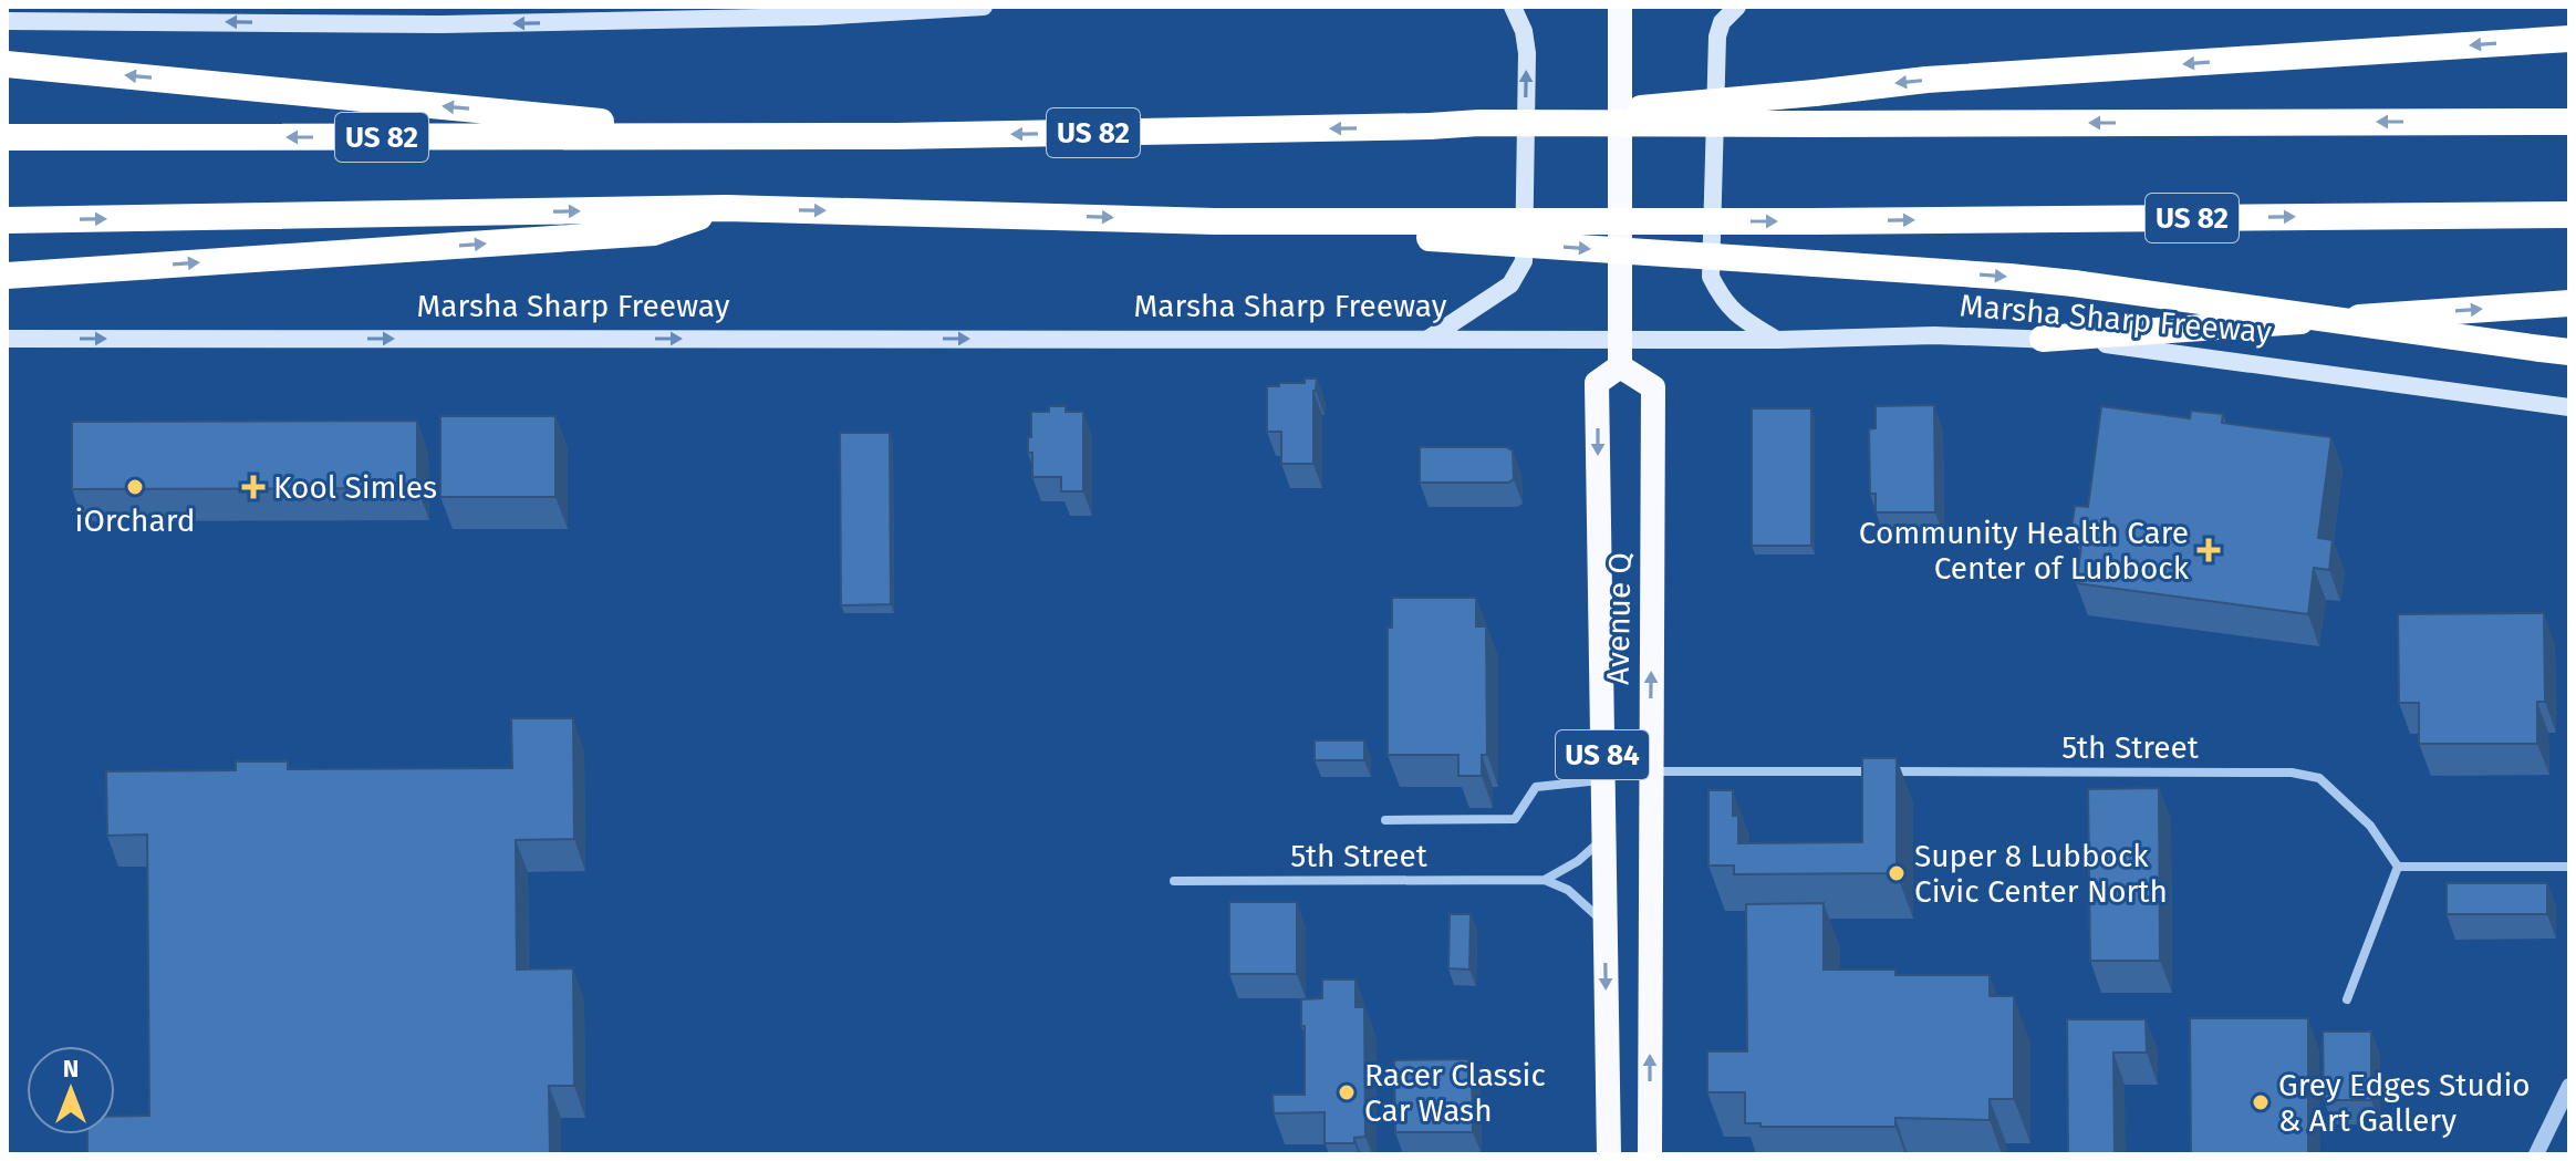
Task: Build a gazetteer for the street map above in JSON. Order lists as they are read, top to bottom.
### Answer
{
  "streets": {
    "highway": ["US 82", "Avenue Q", "US 84"],
    "main road": ["Marsha Sharp Freeway"],
    "street": ["5th Street"]
  },
  "crossings": [
    ["Avenue Q", "5th Street"]
  ],
  "one_way": ["Marsha Sharp Freeway"],
  "places": {
    "other": [
      "iOrchard",
      "Super 8 Lubbock Civic Center North",
      "Racer Classic Car Wash",
      "Grey Edges Studio & Art Gallery"
    ],
    "health": ["Kool Simles", "Community Health Care Center of Lubbock"]
  },
  "north": "top"
}
